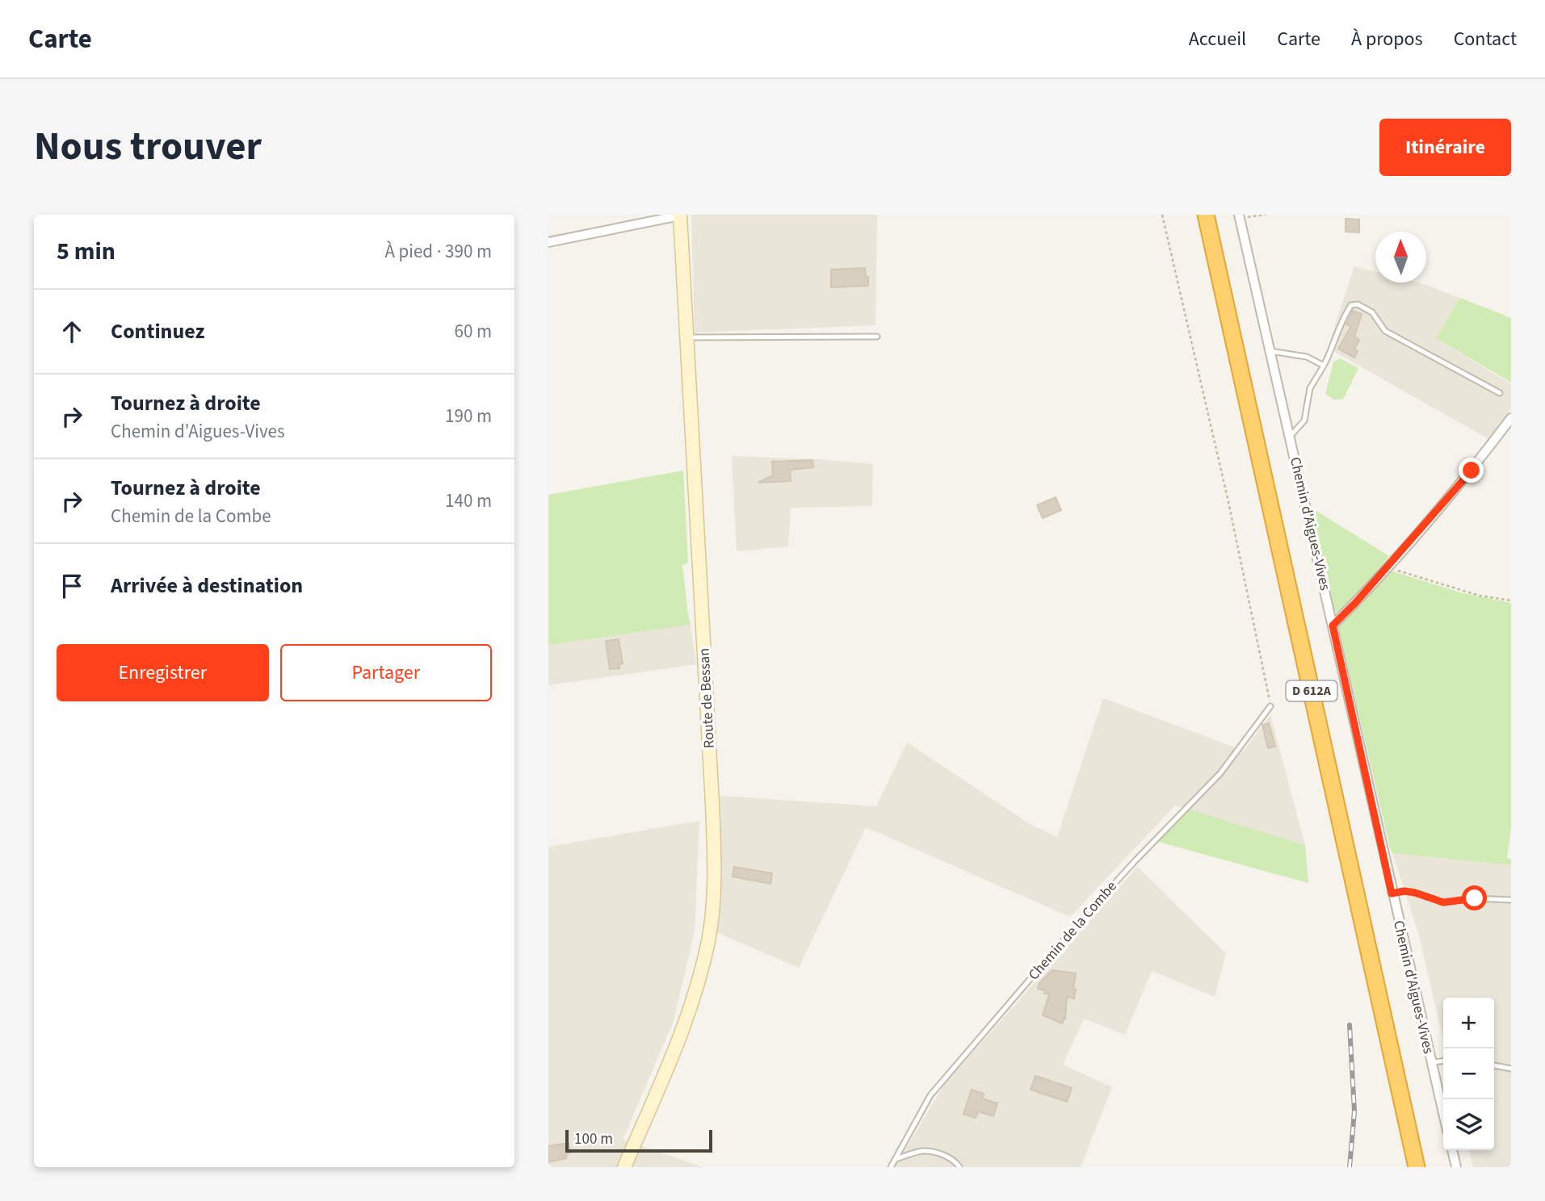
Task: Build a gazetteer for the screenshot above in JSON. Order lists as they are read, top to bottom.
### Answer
{
  "streets": {
    "highway": ["D 612A"],
    "street": ["Chemin d'Aigues-Vives", "Route de Bessan"],
    "lane": ["Chemin de la Combe"]
  },
  "scale_bar": "100 m",
  "north": "top",
  "page": {
    "header": "Carte",
    "nav": [
      "Accueil",
      "Carte",
      "À propos",
      "Contact"
    ],
    "title": "Nous trouver",
    "buttons": [
      "Itinéraire",
      ["Enregistrer", "Partager"]
    ],
    "heading": ["5 min", "À pied · 390 m"],
    "list": [
      ["Continuez", "60 m"],
      ["Tournez à droite", "Chemin d'Aigues-Vives", "190 m"],
      ["Tournez à droite", "Chemin de la Combe", "140 m"],
      "Arrivée à destination"
    ],
    "map_buttons": ["+", "−"],
    "scale": "100 m"
  }
}
